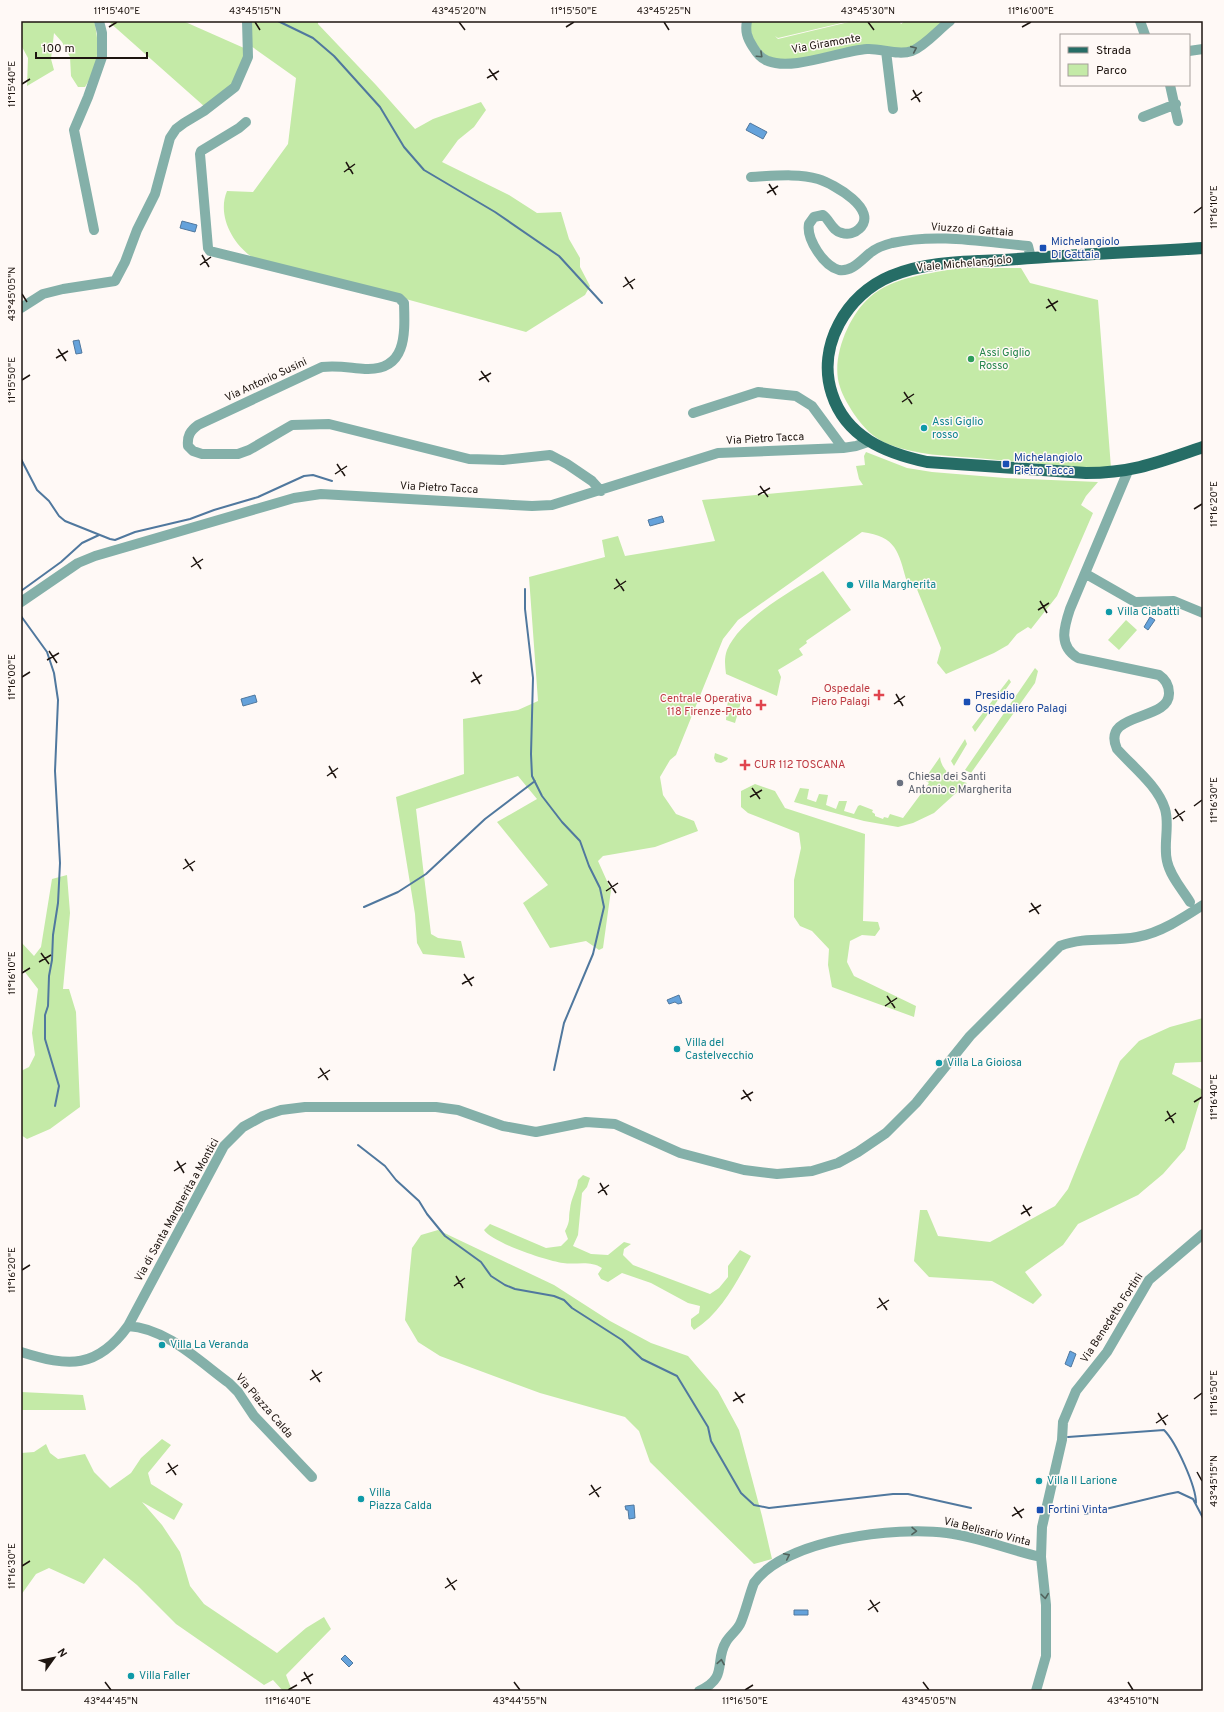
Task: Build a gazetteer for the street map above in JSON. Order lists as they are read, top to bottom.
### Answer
{
  "streets": {
    "main road": ["Viale Michelangiolo"],
    "street": [
      "Via Giramonte",
      "Viuzzo di Gattaia",
      "Via Antonio Susini",
      "Via Pietro Tacca",
      "Via di Santa Margherita a Montici",
      "Via Benedetto Fortini",
      "Via Piazza Calda",
      "Via Belisario Vinta"
    ]
  },
  "crossings": [
    ["Viuzzo di Gattaia", "Viale Michelangiolo"],
    ["Viale Michelangiolo", "Via Pietro Tacca"],
    ["Via Antonio Susini", "Via Pietro Tacca"],
    ["Via di Santa Margherita a Montici", "Via Piazza Calda"],
    ["Via Benedetto Fortini", "Via Belisario Vinta"]
  ],
  "one_way": ["Via Giramonte", "Via Belisario Vinta"],
  "places": {
    "transit": [
      "Michelangiolo Di Gattaia",
      "Michelangiolo Pietro Tacca",
      "Presidio Ospedaliero Palagi",
      "Fortini Vinta"
    ],
    "other": [
      "Assi Giglio Rosso",
      "Assi Giglio rosso",
      "Villa Margherita",
      "Villa Ciabatti",
      "Chiesa dei Santi Antonio e Margherita",
      "Villa del Castelvecchio",
      "Villa La Gioiosa",
      "Villa La Veranda",
      "Villa Il Larione",
      "Villa Piazza Calda",
      "Villa Faller"
    ],
    "health": ["Ospedale Piero Palagi", "Centrale Operativa 118 Firenze-Prato", "CUR 112 TOSCANA"]
  },
  "legend": ["Strada", "Parco"],
  "scale_bar": "100 m",
  "north": "top right",
  "coordinates": [
    "11°15'40\"E",
    "43°45'15\"N",
    "43°45'20\"N",
    "11°15'50\"E",
    "43°45'25\"N",
    "43°45'30\"N",
    "11°16'00\"E",
    "11°16'10\"E",
    "43°45'05\"N",
    "11°16'20\"E",
    "11°16'30\"E",
    "11°16'40\"E",
    "11°16'50\"E",
    "43°44'45\"N",
    "43°44'55\"N",
    "43°45'10\"N"
  ]
}
